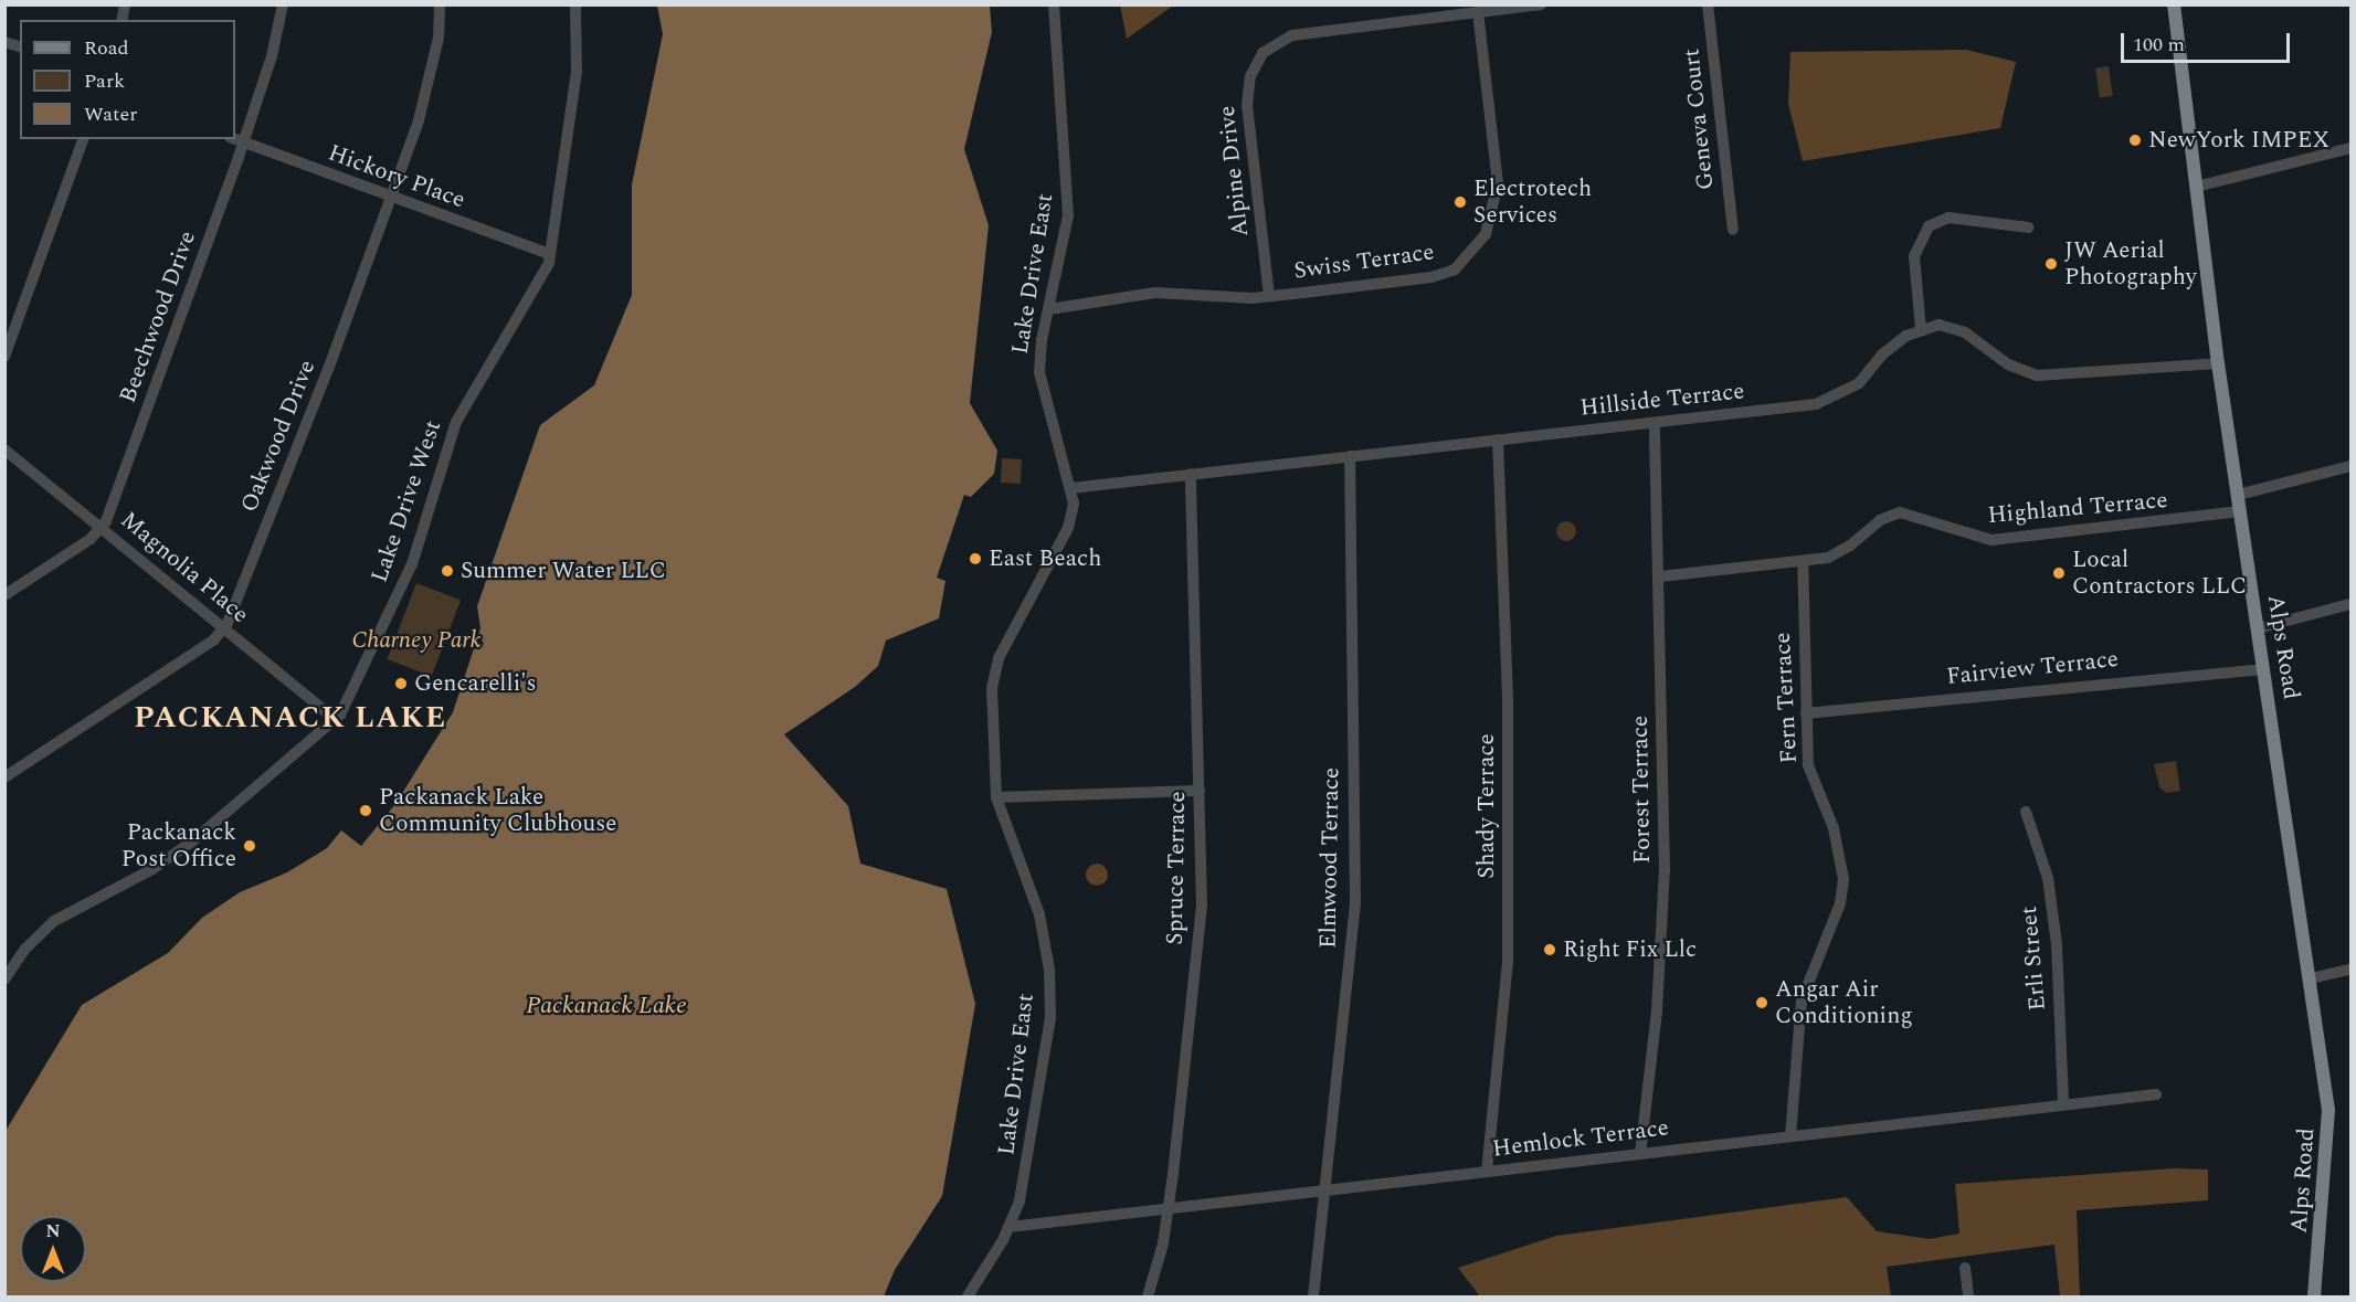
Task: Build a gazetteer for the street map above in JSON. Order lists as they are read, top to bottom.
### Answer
{
  "streets": {
    "main road": ["Alps Road"],
    "street": [
      "Geneva Court",
      "Alpine Drive",
      "Hickory Place",
      "Swiss Terrace",
      "Lake Drive East",
      "Beechwood Drive",
      "Hillside Terrace",
      "Oakwood Drive",
      "Lake Drive West",
      "Highland Terrace",
      "Magnolia Place",
      "Fairview Terrace",
      "Fern Terrace",
      "Forest Terrace",
      "Shady Terrace",
      "Elmwood Terrace",
      "Spruce Terrace",
      "Erli Street",
      "Hemlock Terrace"
    ]
  },
  "crossings": [
    ["Alpine Drive", "Swiss Terrace"],
    ["Hickory Place", "Beechwood Drive"],
    ["Hickory Place", "Oakwood Drive"],
    ["Hickory Place", "Lake Drive West"],
    ["Swiss Terrace", "Lake Drive East"],
    ["Lake Drive East", "Hillside Terrace"],
    ["Lake Drive East", "Hemlock Terrace"],
    ["Beechwood Drive", "Magnolia Place"],
    ["Hillside Terrace", "Alps Road"],
    ["Hillside Terrace", "Forest Terrace"],
    ["Hillside Terrace", "Shady Terrace"],
    ["Hillside Terrace", "Elmwood Terrace"],
    ["Hillside Terrace", "Spruce Terrace"],
    ["Oakwood Drive", "Magnolia Place"],
    ["Lake Drive West", "Magnolia Place"],
    ["Highland Terrace", "Alps Road"],
    ["Highland Terrace", "Fern Terrace"],
    ["Highland Terrace", "Forest Terrace"],
    ["Alps Road", "Fairview Terrace"],
    ["Fairview Terrace", "Fern Terrace"],
    ["Fern Terrace", "Hemlock Terrace"],
    ["Forest Terrace", "Hemlock Terrace"],
    ["Shady Terrace", "Hemlock Terrace"],
    ["Elmwood Terrace", "Hemlock Terrace"],
    ["Spruce Terrace", "Hemlock Terrace"],
    ["Erli Street", "Hemlock Terrace"]
  ],
  "districts": ["PACKANACK LAKE"],
  "water": ["Packanack Lake"],
  "parks": ["Charney Park"],
  "places": [
    "NewYork IMPEX",
    "Electrotech Services",
    "JW Aerial Photography",
    "East Beach",
    "Summer Water LLC",
    "Local Contractors LLC",
    "Gencarelli's",
    "Packanack Lake Community Clubhouse",
    "Packanack Post Office",
    "Right Fix Llc",
    "Angar Air Conditioning"
  ],
  "legend": ["Road", "Park", "Water"],
  "scale_bar": "100 m",
  "north": "top"
}
